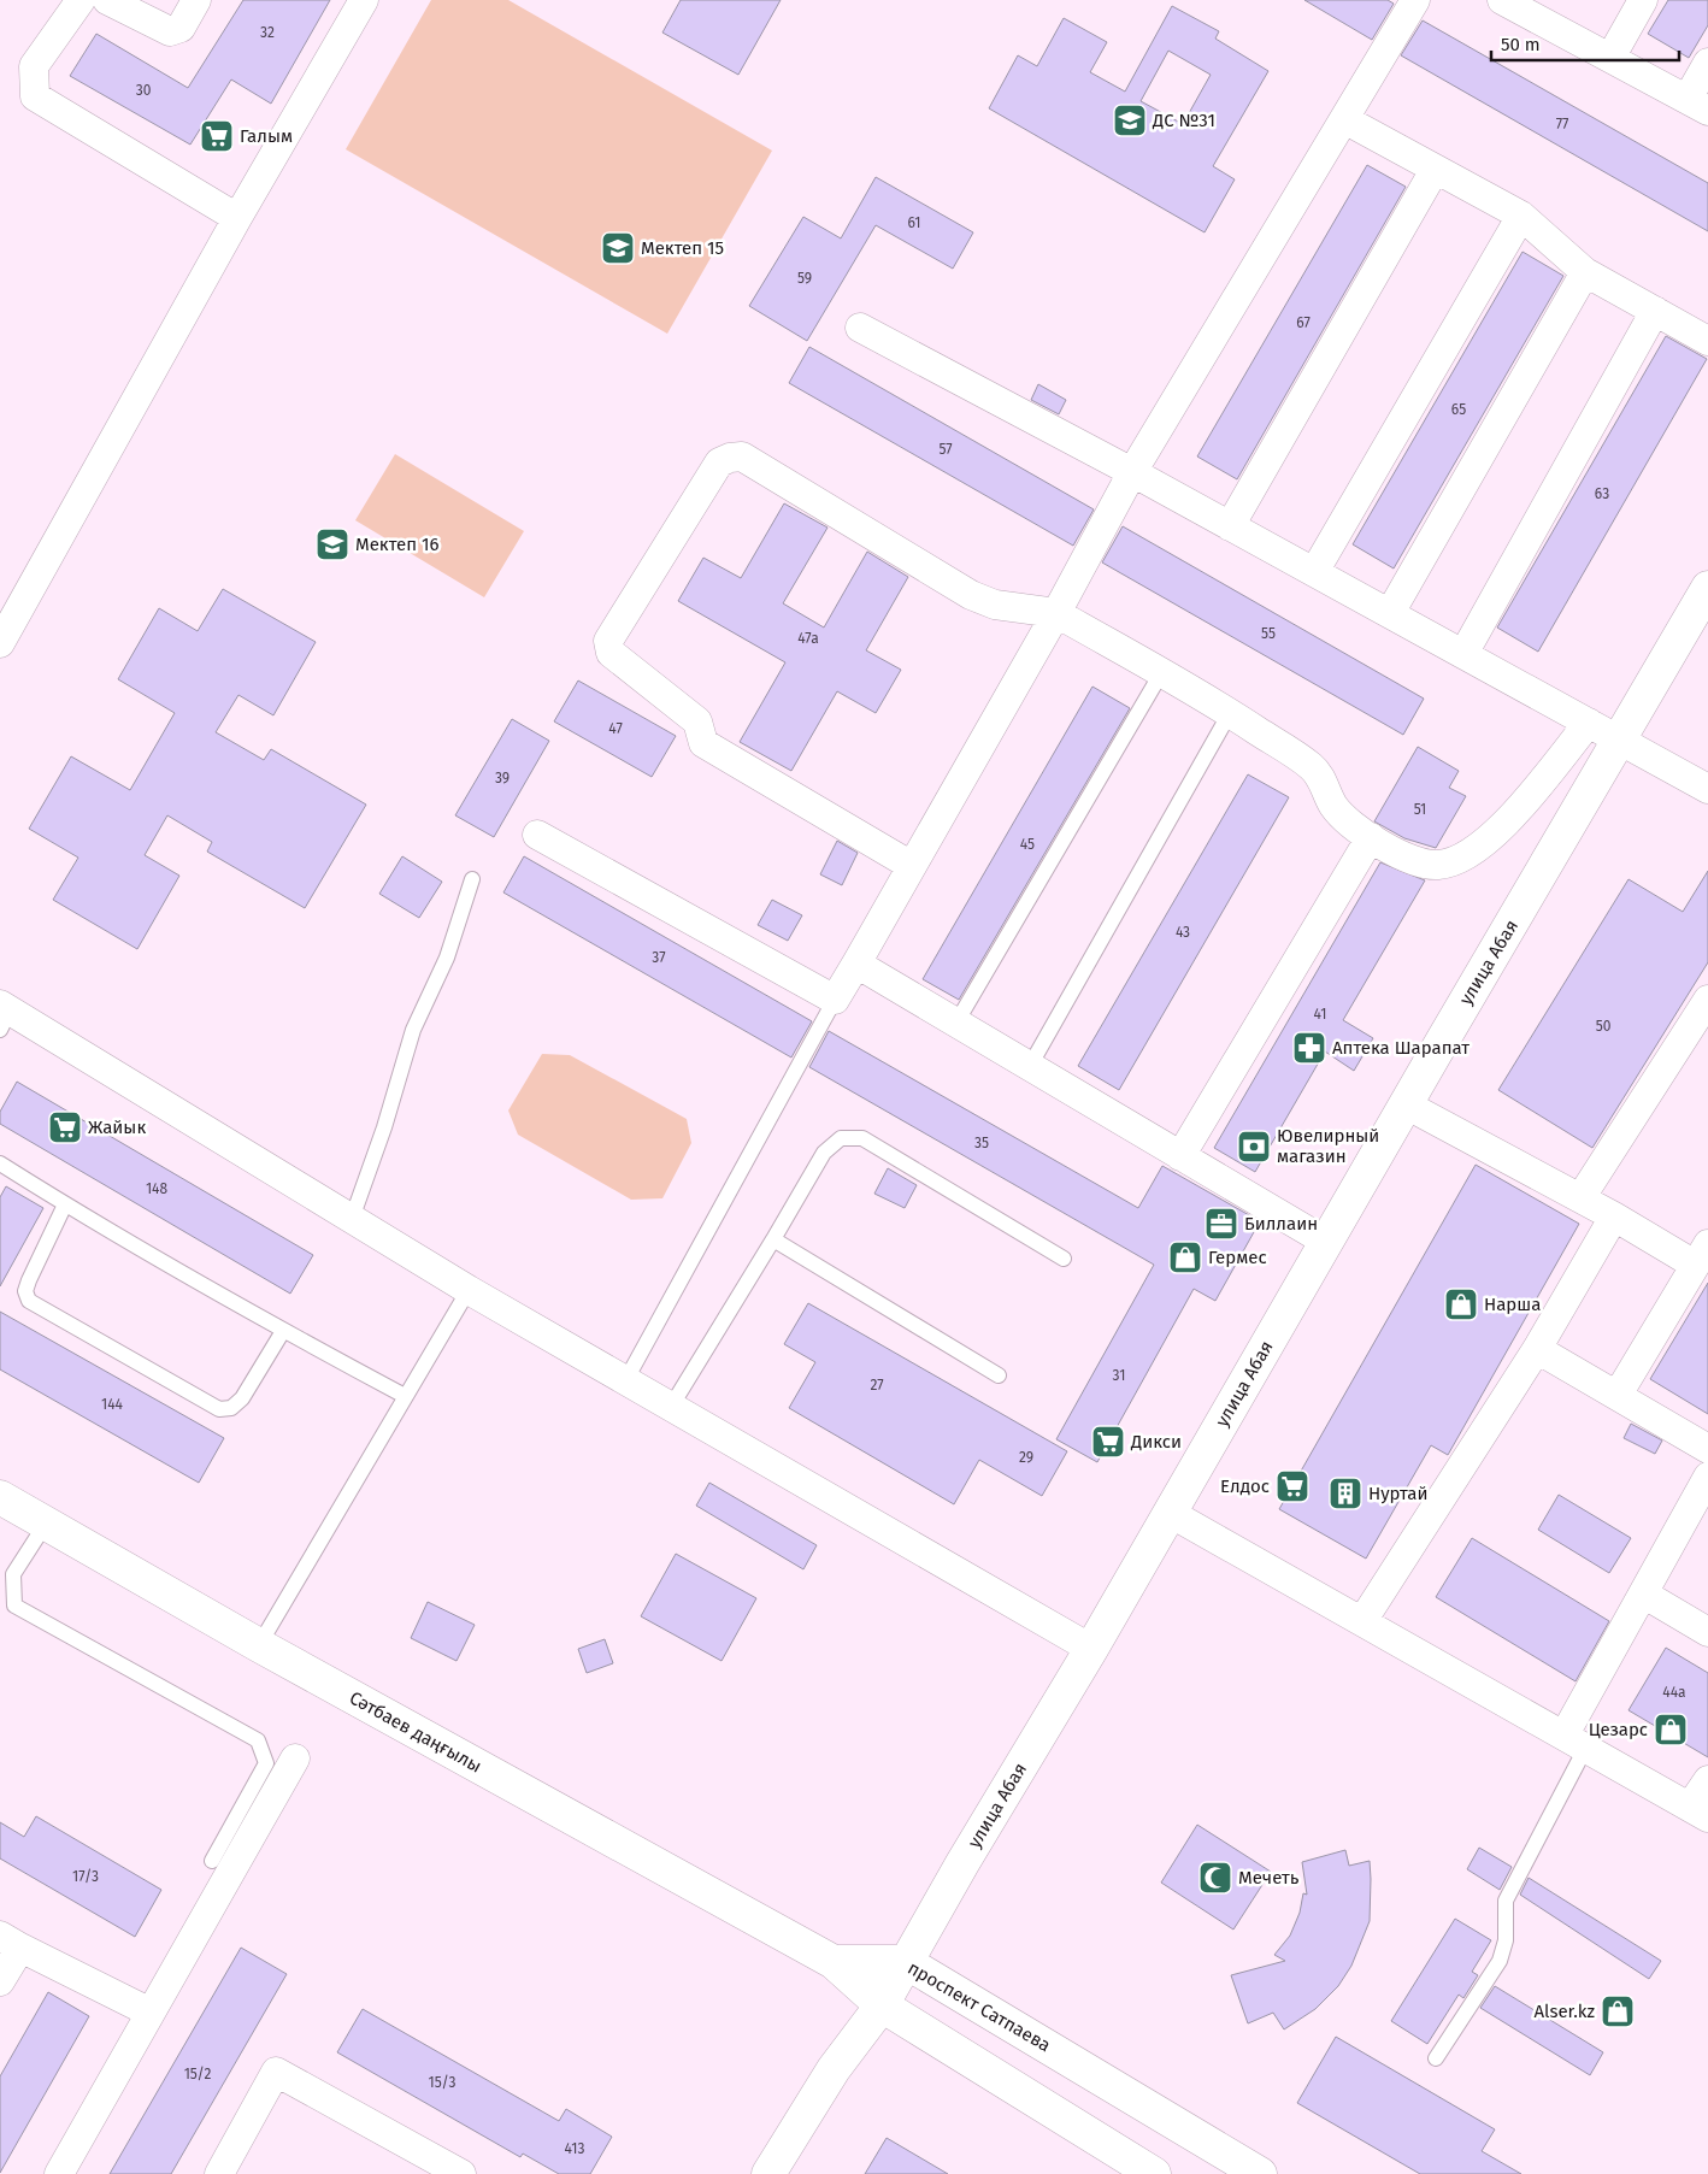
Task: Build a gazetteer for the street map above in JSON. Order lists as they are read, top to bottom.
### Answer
{
  "streets": {
    "street": ["улица Абая", "Сәтбаев даңғылы", "проспект Сатпаева"]
  },
  "crossings": [
    ["улица Абая", "проспект Сатпаева"],
    ["Сәтбаев даңғылы", "проспект Сатпаева"]
  ],
  "places": {
    "school or university": ["ДС №31", "Мектеп 15", "Мектеп 16"],
    "supermarket": [
      "Галым",
      "Жайык",
      "Дикси",
      "Елдос"
    ],
    "pharmacy": ["Аптека Шарапат"],
    "bank": ["Ювелирный магазин"],
    "office": ["Биллаин"],
    "shop": [
      "Гермес",
      "Нарша",
      "Цезарс",
      "Alser.kz"
    ],
    "building": ["Нуртай"],
    "mosque": ["Мечеть"]
  },
  "house_numbers": [
    "32",
    "30",
    "77",
    "61",
    "59",
    "67",
    "65",
    "57",
    "63",
    "55",
    "47а",
    "47",
    "39",
    "51",
    "45",
    "43",
    "37",
    "41",
    "50",
    "35",
    "148",
    "31",
    "27",
    "144",
    "29",
    "44а",
    "17/3",
    "15/2",
    "15/3",
    "413"
  ],
  "scale_bar": "50 m"
}
